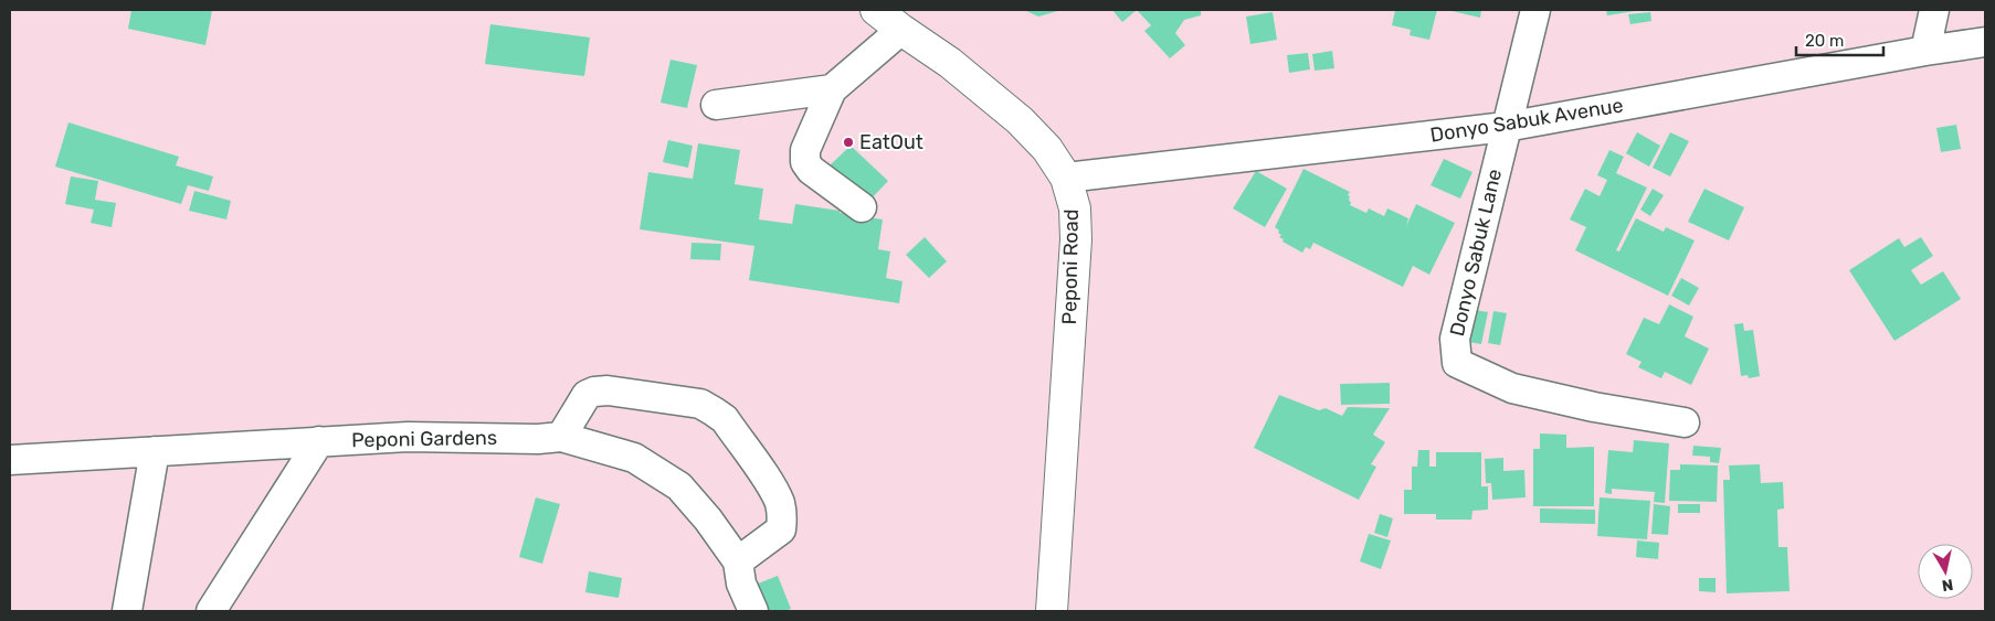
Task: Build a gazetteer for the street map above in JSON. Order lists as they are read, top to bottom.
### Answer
{
  "streets": {
    "main road": ["Peponi Road"],
    "street": ["Donyo Sabuk Avenue", "Donyo Sabuk Lane", "Peponi Gardens"]
  },
  "crossings": [
    ["Donyo Sabuk Avenue", "Donyo Sabuk Lane"],
    ["Donyo Sabuk Avenue", "Peponi Road"]
  ],
  "places": ["EatOut"],
  "scale_bar": "20 m",
  "north": "bottom"
}
